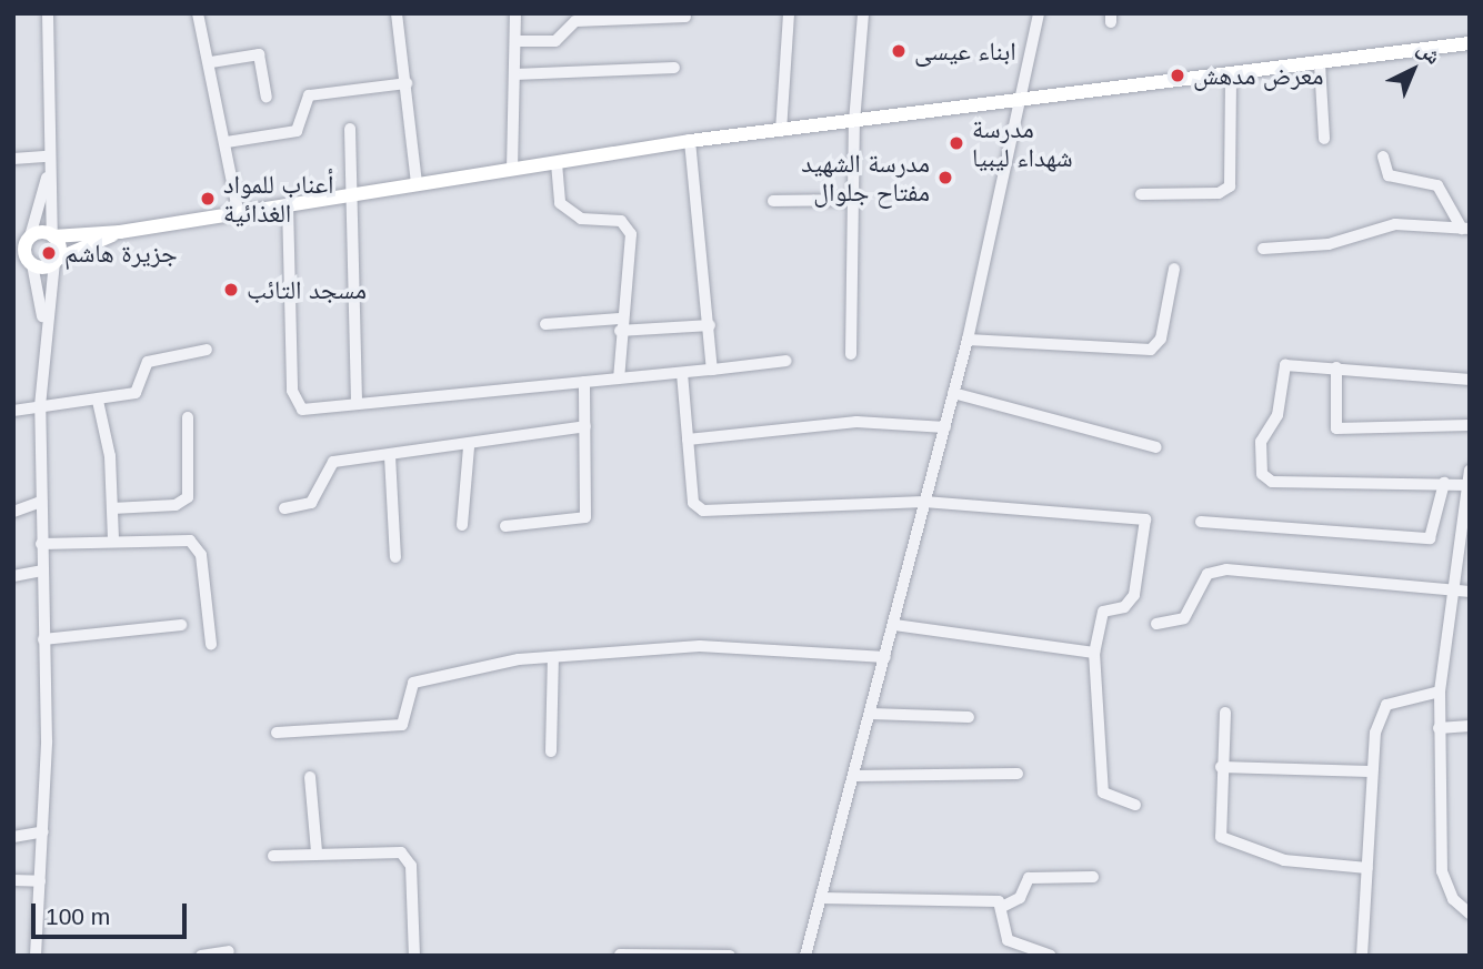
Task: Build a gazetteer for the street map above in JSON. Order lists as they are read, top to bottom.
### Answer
{
  "places": [
    "ابناء عيسى",
    "معرض مدهش",
    "مدرسة شهداء ليبيا",
    "مدرسة الشهيد مفتاح جلوال",
    "أعناب للمواد الغذائية",
    "جزيرة هاشم",
    "مسجد التائب"
  ],
  "scale_bar": "100 m",
  "north": "top right"
}
